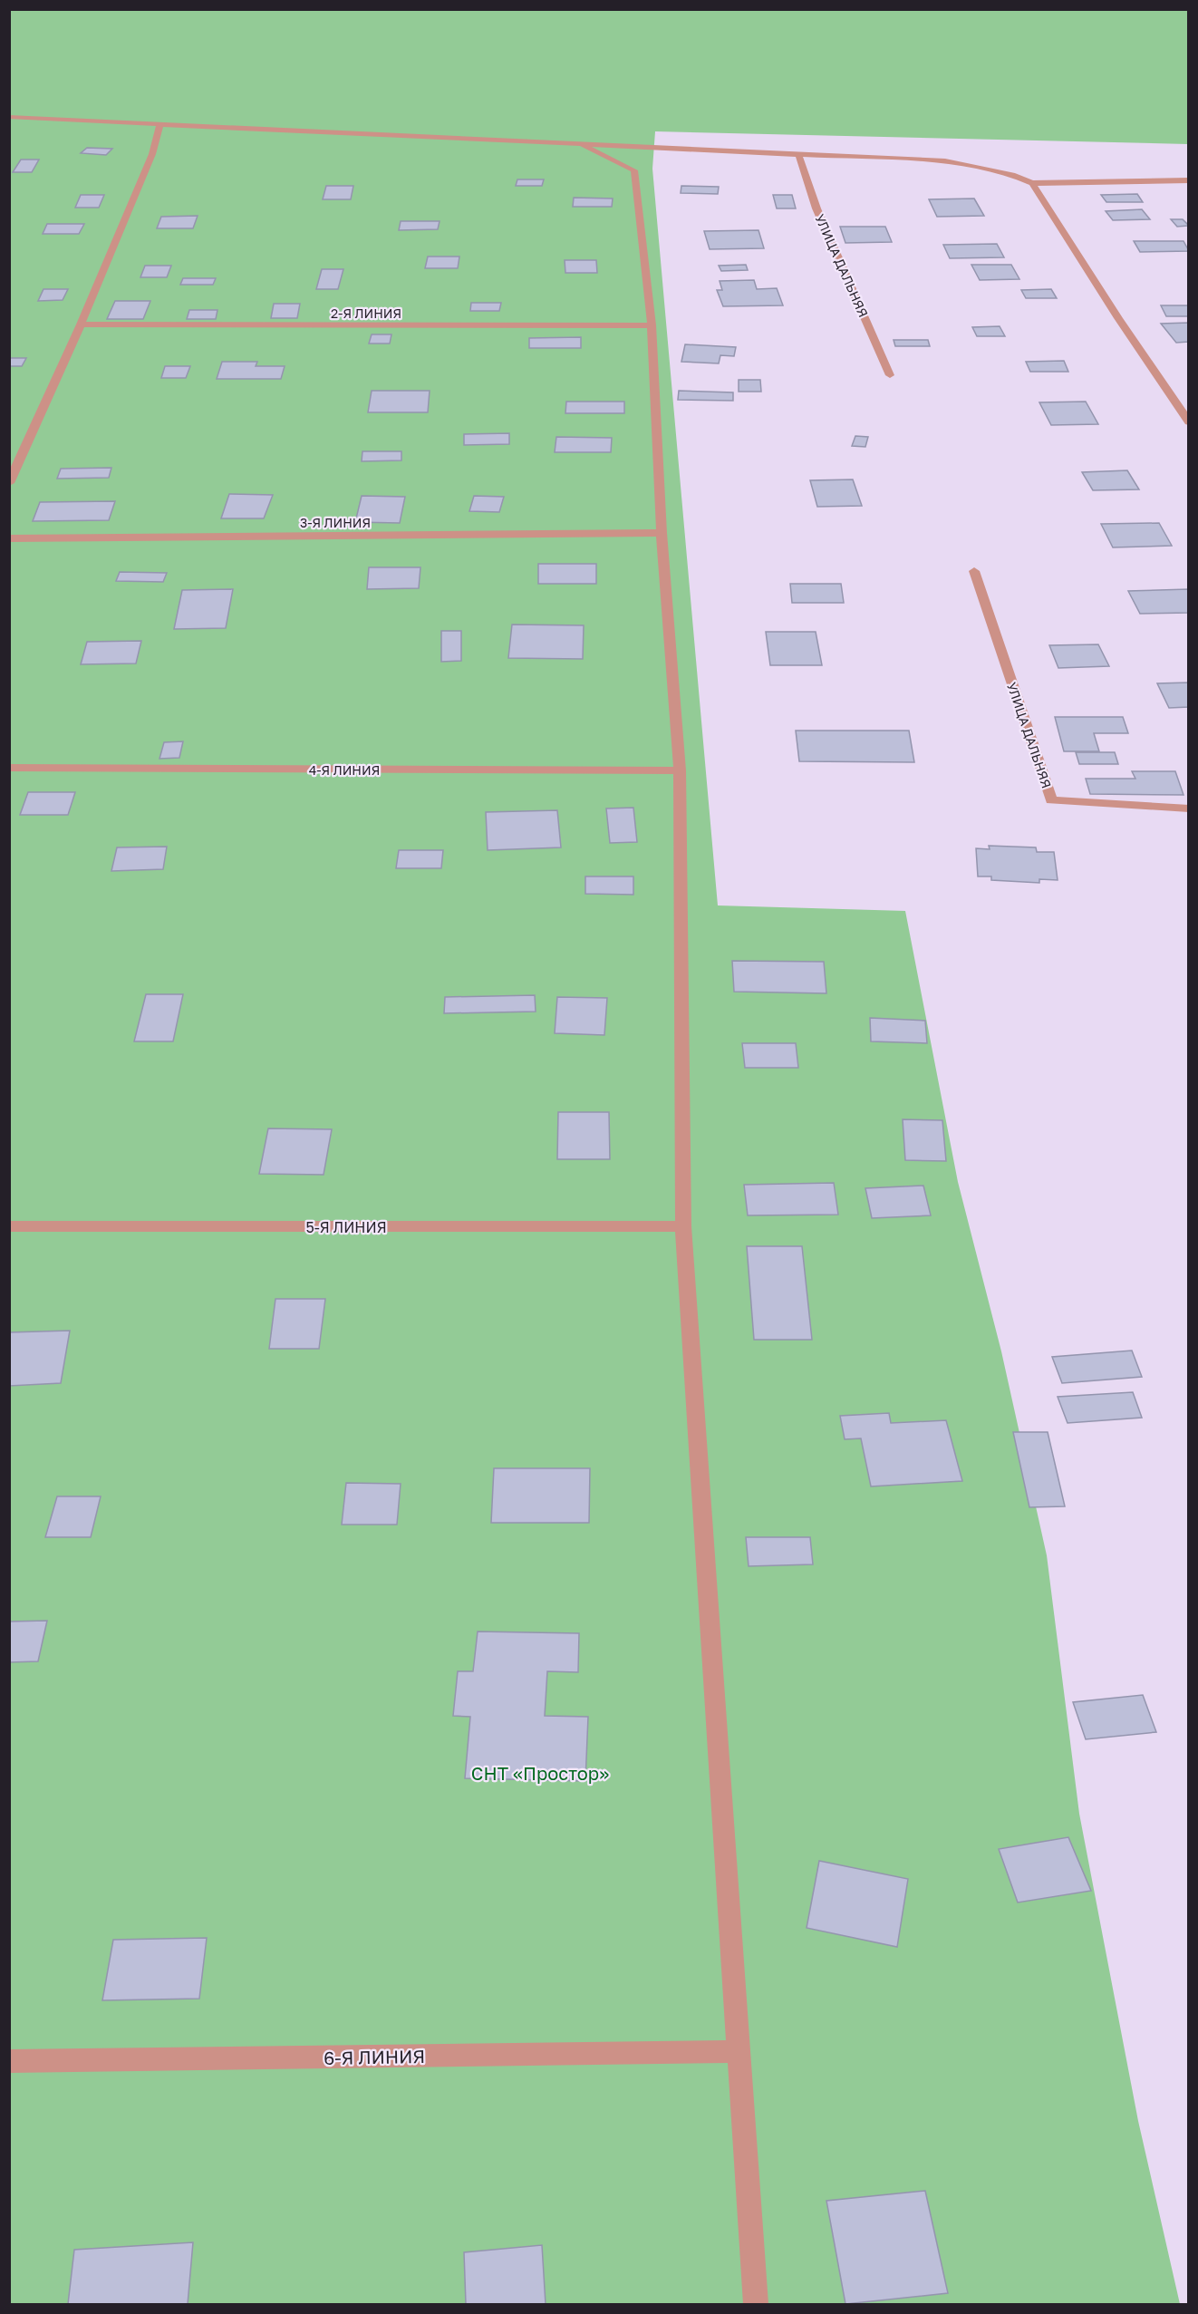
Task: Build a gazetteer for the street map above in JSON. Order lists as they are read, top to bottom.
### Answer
{
  "streets": {
    "street": [
      "УЛИЦА ДАЛЬНЯЯ",
      "2-Я ЛИНИЯ",
      "3-Я ЛИНИЯ",
      "4-Я ЛИНИЯ",
      "5-Я ЛИНИЯ",
      "6-Я ЛИНИЯ"
    ]
  },
  "parks": ["СНТ «Простор»"]
}
